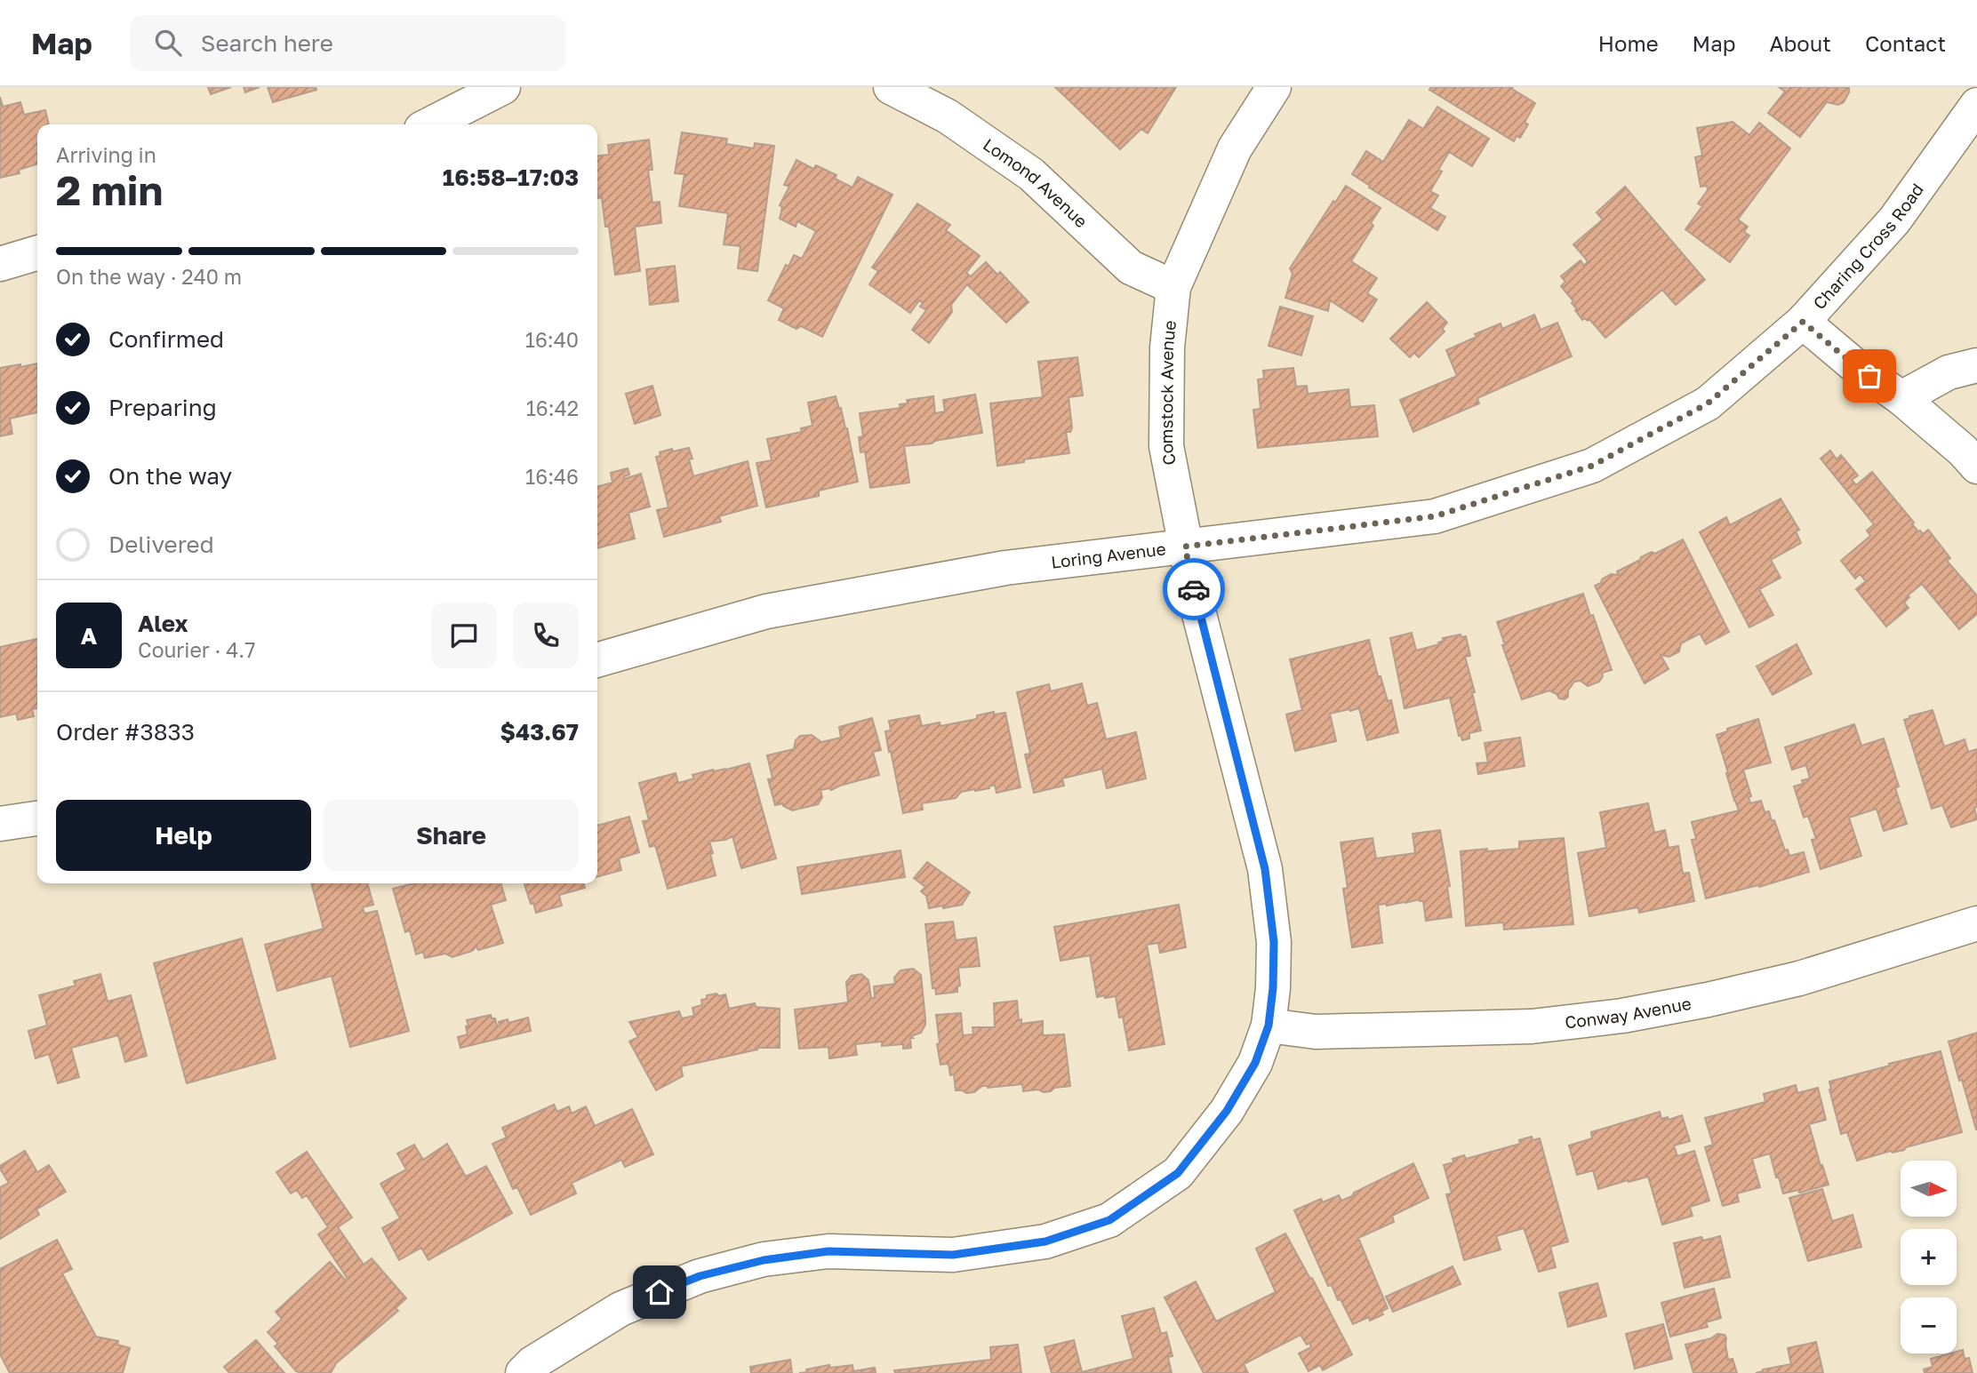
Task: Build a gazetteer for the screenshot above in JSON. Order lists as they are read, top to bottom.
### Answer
{
  "streets": {
    "street": [
      "Lomond Avenue",
      "Charing Cross Road",
      "Comstock Avenue",
      "Loring Avenue",
      "Conway Avenue"
    ]
  },
  "crossings": [
    ["Lomond Avenue", "Comstock Avenue"],
    ["Charing Cross Road", "Loring Avenue"],
    ["Comstock Avenue", "Loring Avenue"],
    ["Comstock Avenue", "Conway Avenue"]
  ],
  "north": "right",
  "page": {
    "header": "Map",
    "search": "Search here",
    "nav": [
      "Home",
      "Map",
      "About",
      "Contact"
    ],
    "heading": ["2 min", "Arriving in", "16:58–17:03"],
    "panel": [
      "Alex",
      "Courier · 4.7",
      "Order #3833",
      "$43.67"
    ],
    "bar": "On the way · 240 m",
    "list": [
      ["Confirmed", "16:40"],
      ["Preparing", "16:42"],
      ["On the way", "16:46"],
      "Delivered"
    ],
    "round": "A",
    "buttons": ["Help", "Share"],
    "map_buttons": ["+", "−"]
  }
}
